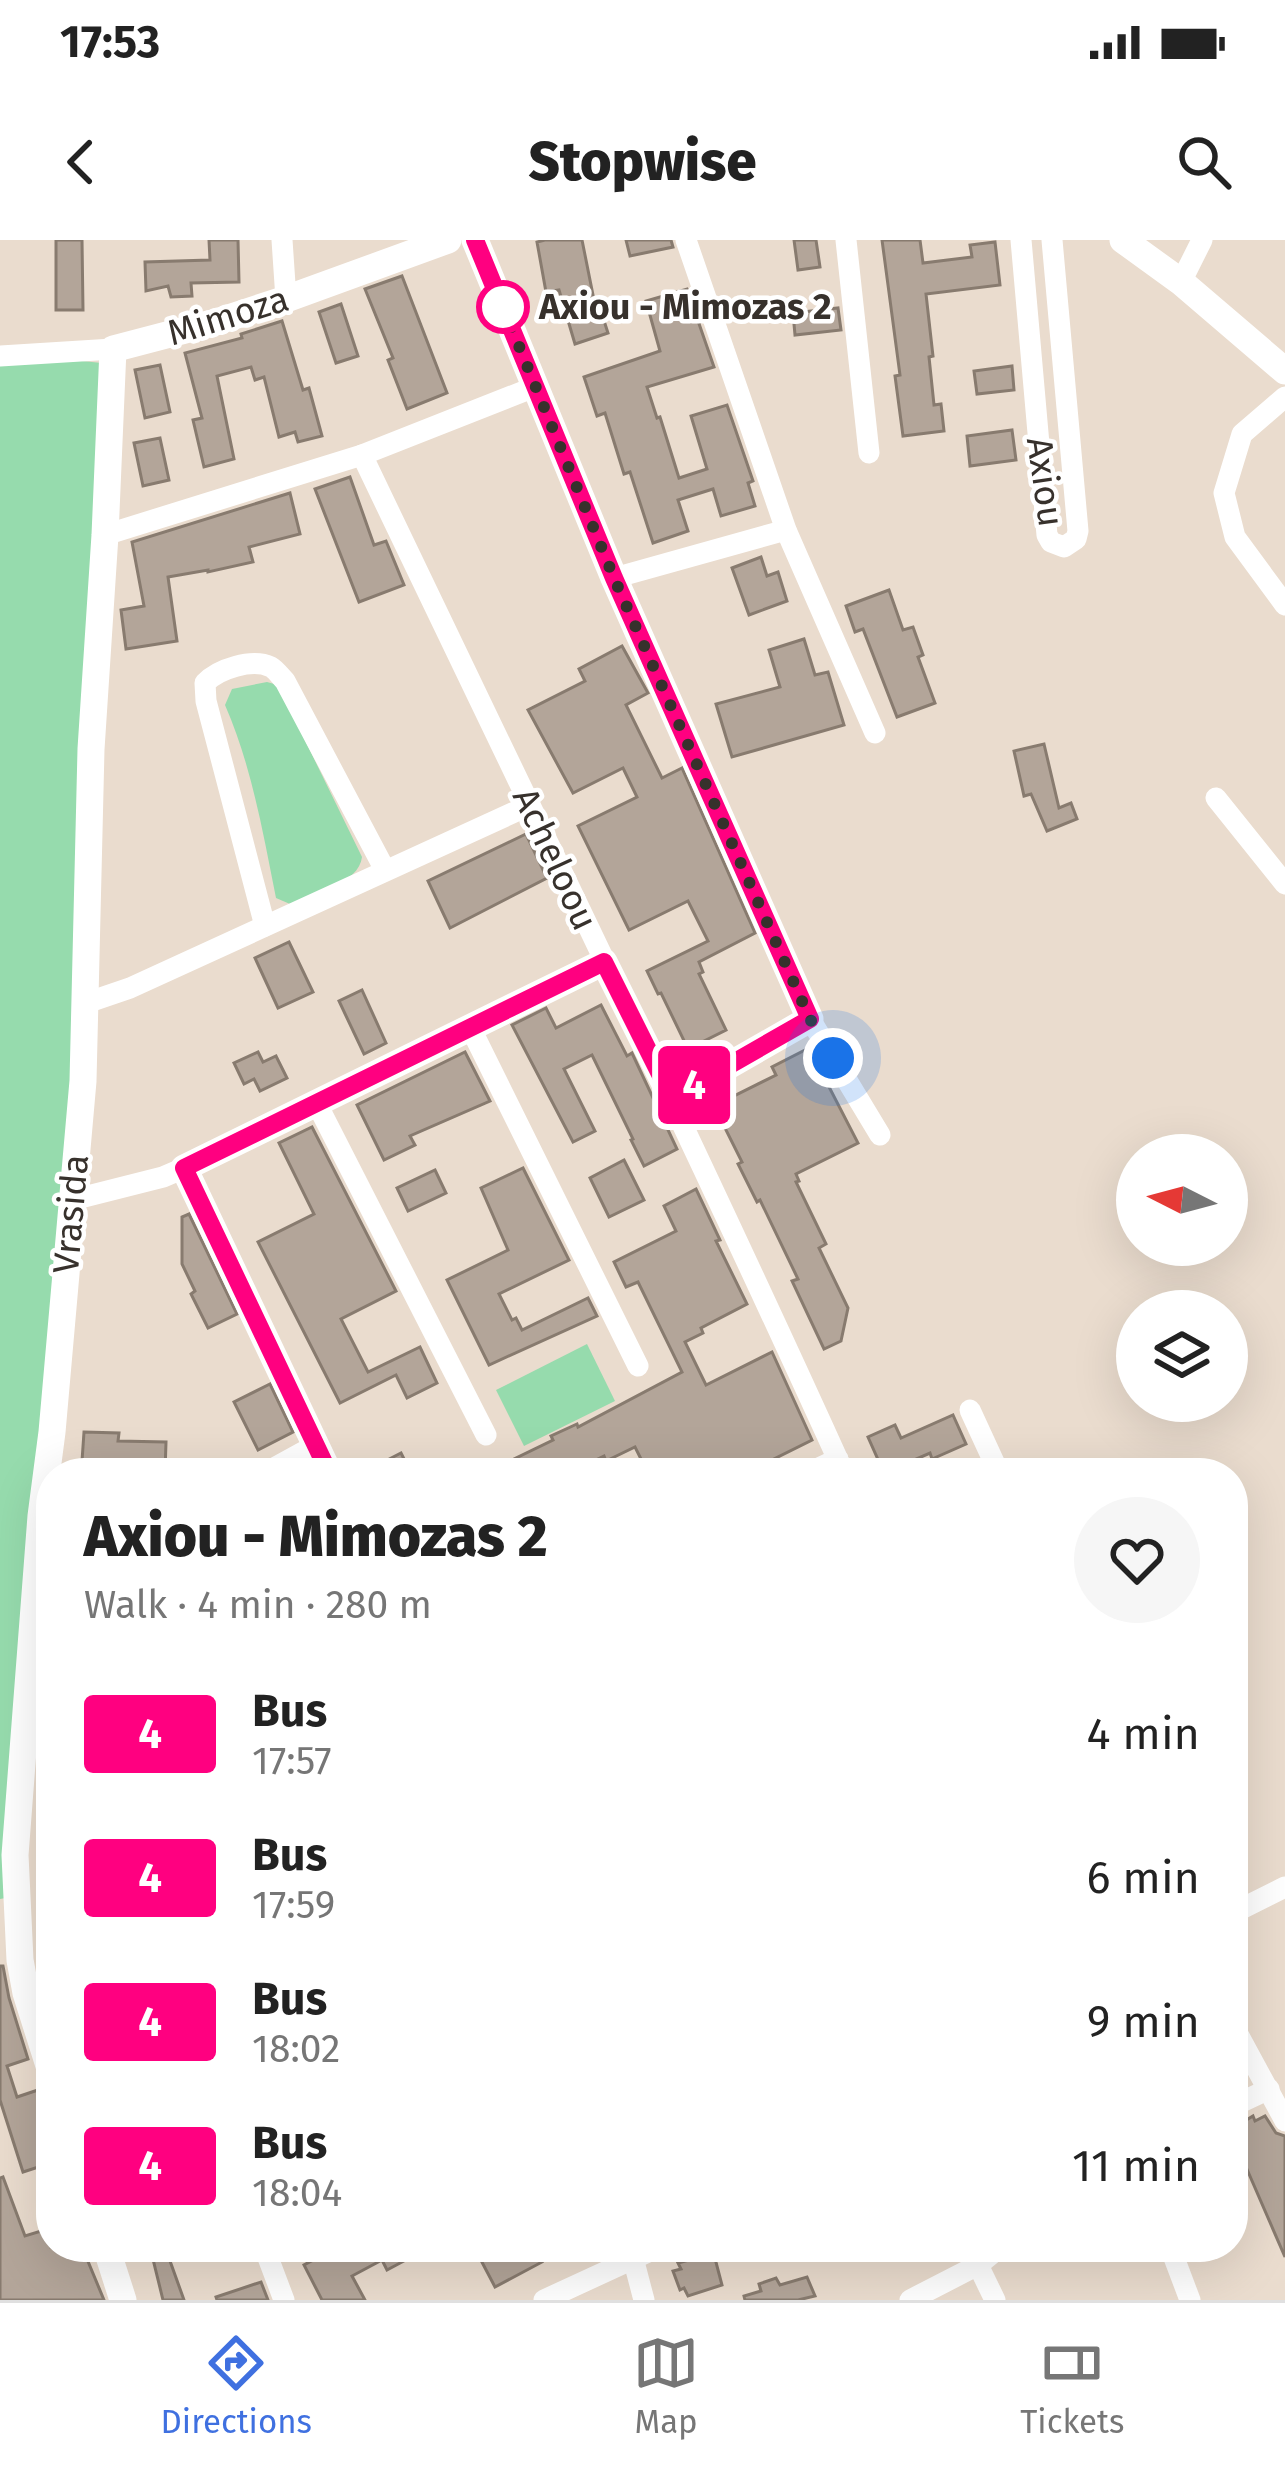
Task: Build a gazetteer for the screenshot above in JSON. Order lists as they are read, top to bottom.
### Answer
{
  "streets": {
    "street": [
      "Mimoza",
      "Axiou",
      "Acheloou",
      "Vrasida"
    ]
  },
  "crossings": [
    ["Mimoza", "Vrasida"]
  ],
  "places": ["Axiou - Mimozas 2"],
  "lines": ["bus line 4"],
  "north": "left",
  "page": {
    "status": "17:53",
    "header": "Stopwise",
    "on_map": "4",
    "heading": ["Axiou - Mimozas 2", "Walk · 4 min · 280 m"],
    "list": [
      {
        "mark": "4",
        "name": "Bus",
        "note": "17:57",
        "value": "4 min"
      },
      {
        "mark": "4",
        "name": "Bus",
        "note": "17:59",
        "value": "6 min"
      },
      {
        "mark": "4",
        "name": "Bus",
        "note": "18:02",
        "value": "9 min"
      },
      {
        "mark": "4",
        "name": "Bus",
        "note": "18:04",
        "value": "11 min"
      }
    ],
    "tabs": ["Directions", "Map", "Tickets"]
  }
}
